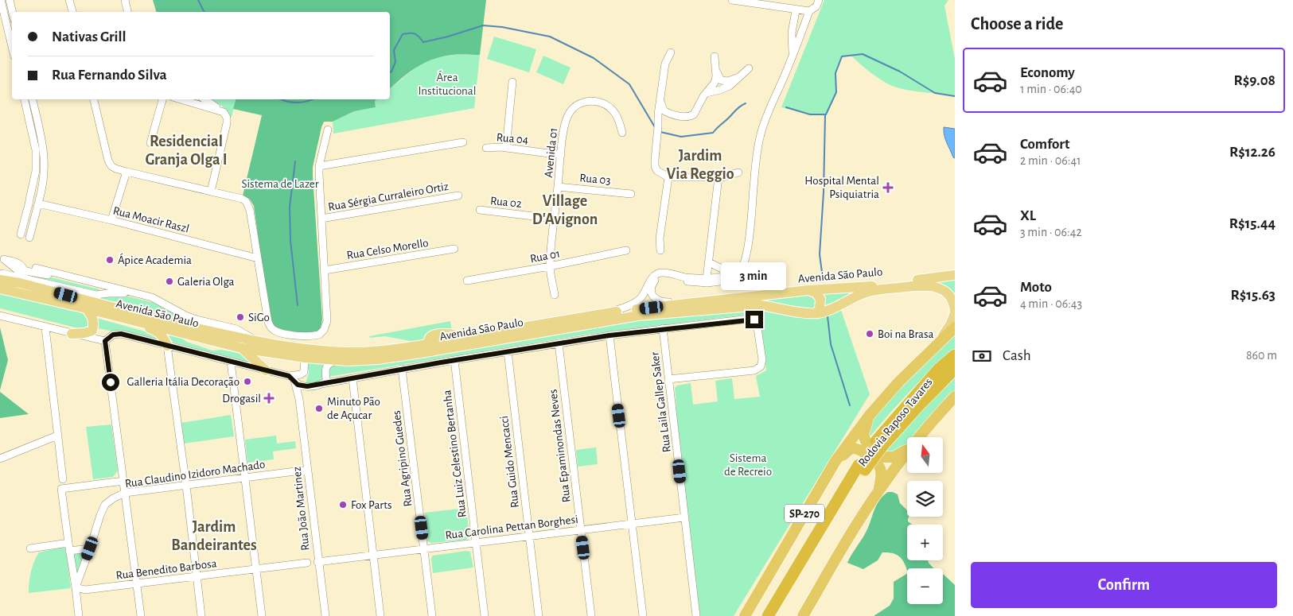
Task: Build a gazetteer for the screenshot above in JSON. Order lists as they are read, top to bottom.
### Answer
{
  "streets": {
    "highway": ["Rodovia Raposo Tavares", "SP-270"],
    "main road": ["Avenida São Paulo"],
    "street": [
      "Rua 04",
      "Avenida 01",
      "Rua 03",
      "Rua Sérgia Curraleiro Ortiz",
      "Rua 02",
      "Rua Moacir Raszl",
      "Rua Celso Morello",
      "Rua 01",
      "Rua Laila Gallep Saker",
      "Rua Epaminondas Neves",
      "Rua Luiz Celestino Bertanha",
      "Rua Agripino Guedes",
      "Rua Guido Mencacci",
      "Rua Claudino Izidoro Machado",
      "Rua João Martinez",
      "Rua Carolina Pettan Borghesi",
      "Rua Benedito Barbosa"
    ]
  },
  "crossings": [
    ["Rua 04", "Avenida 01"],
    ["Avenida 01", "Rua 03"],
    ["Avenida 01", "Rua 02"],
    ["Avenida 01", "Rua 01"],
    ["Avenida São Paulo", "SP-270"],
    ["Rua Laila Gallep Saker", "Rua Carolina Pettan Borghesi"],
    ["Rua Epaminondas Neves", "Rua Carolina Pettan Borghesi"],
    ["Rua Luiz Celestino Bertanha", "Rua Carolina Pettan Borghesi"],
    ["Rua Agripino Guedes", "Rua Carolina Pettan Borghesi"],
    ["Rua Guido Mencacci", "Rua Carolina Pettan Borghesi"],
    ["Rua Claudino Izidoro Machado", "Rua João Martinez"],
    ["Rua Claudino Izidoro Machado", "Rua Benedito Barbosa"],
    ["Rua João Martinez", "Rua Carolina Pettan Borghesi"]
  ],
  "districts": [
    "Residencial Granja Olga I",
    "Jardim Via Reggio",
    "Village D'Avignon",
    "Jardim Bandeirantes"
  ],
  "parks": ["Área Institucional", "Sistema de Lazer", "Sistema de Recreio"],
  "places": {
    "health": ["Hospital Mental Psiquiatria", "Drogasil"],
    "other": [
      "Ápice Academia",
      "Galeria Olga",
      "SiGo",
      "Boi na Brasa",
      "Galleria Itália Decoração",
      "Minuto Pão de Açucar",
      "Fox Parts"
    ]
  },
  "north": "top",
  "page": {
    "heading": "Choose a ride",
    "banner": ["Nativas Grill", "Rua Fernando Silva"],
    "list": [
      {
        "name": "Economy",
        "note": "1 min · 06:40",
        "value": "R$9.08"
      },
      {
        "name": "Comfort",
        "note": "2 min · 06:41",
        "value": "R$12.26"
      },
      {
        "name": "XL",
        "note": "3 min · 06:42",
        "value": "R$15.44"
      },
      {
        "name": "Moto",
        "note": "4 min · 06:43",
        "value": "R$15.63"
      }
    ],
    "bubble": "3 min",
    "pay": ["Cash", "860 m"],
    "map_buttons": ["+", "−"],
    "buttons": "Confirm"
  }
}
